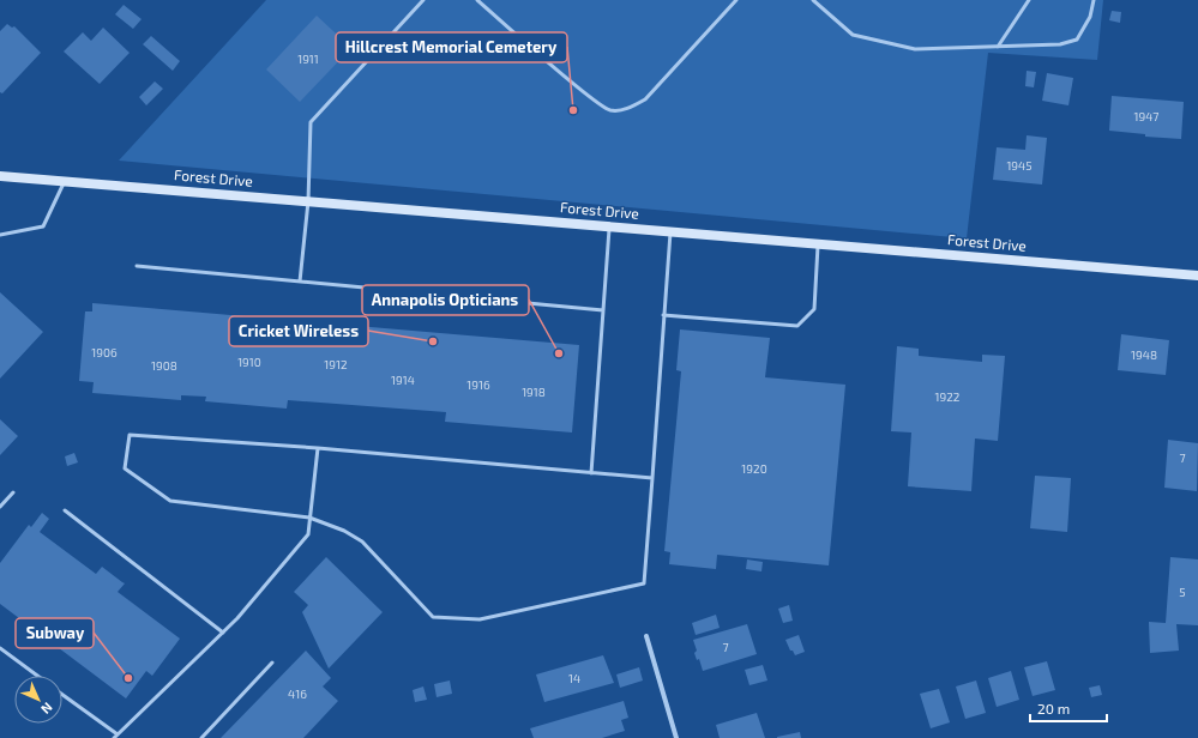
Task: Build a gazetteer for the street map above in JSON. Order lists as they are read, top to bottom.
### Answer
{
  "streets": {
    "street": ["Forest Drive"]
  },
  "places": [
    "Hillcrest Memorial Cemetery",
    "Cricket Wireless",
    "Annapolis Opticians",
    "Subway"
  ],
  "house_numbers": [
    "1911",
    "1947",
    "1945",
    "1906",
    "1948",
    "1910",
    "1912",
    "1908",
    "1914",
    "1916",
    "1918",
    "1922",
    "7",
    "1920",
    "5",
    "7",
    "14",
    "416"
  ],
  "scale_bar": "20 m",
  "north": "bottom right"
}
